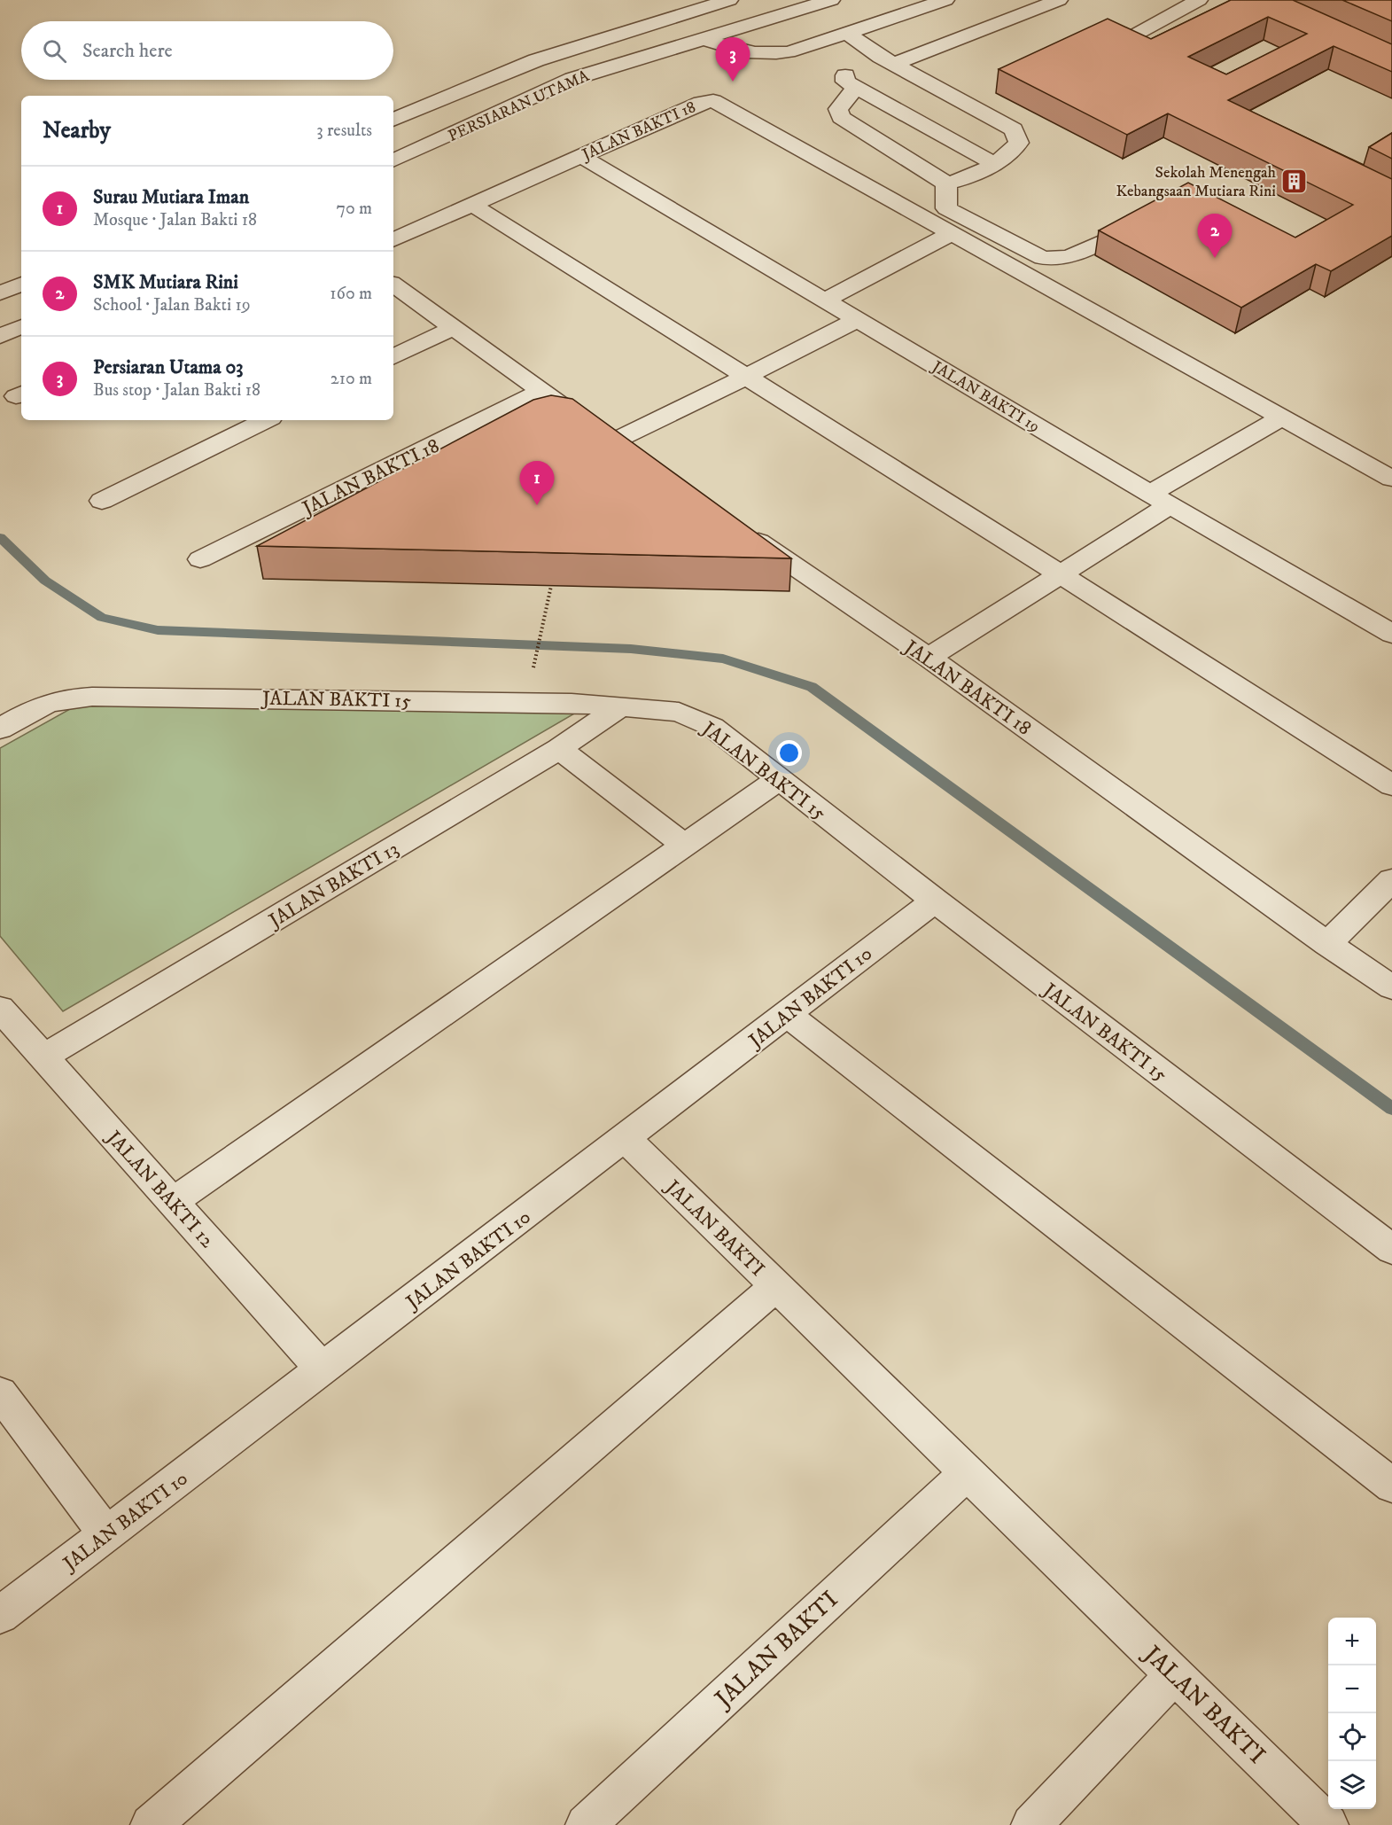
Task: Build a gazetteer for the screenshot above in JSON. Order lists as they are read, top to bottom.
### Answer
{
  "streets": {
    "street": [
      "PERSIARAN UTAMA",
      "JALAN BAKTI 18",
      "JALAN BAKTI 19",
      "JALAN BAKTI 15",
      "JALAN BAKTI 13",
      "JALAN BAKTI 10",
      "JALAN BAKTI 12",
      "JALAN BAKTI"
    ]
  },
  "crossings": [
    ["JALAN BAKTI 18", "JALAN BAKTI 19"],
    ["JALAN BAKTI 15", "JALAN BAKTI 13"],
    ["JALAN BAKTI 15", "JALAN BAKTI 10"],
    ["JALAN BAKTI 13", "JALAN BAKTI 12"],
    ["JALAN BAKTI 10", "JALAN BAKTI 12"],
    ["JALAN BAKTI 10", "JALAN BAKTI"]
  ],
  "places": {
    "building": ["Sekolah Menengah Kebangsaan Mutiara Rini"]
  },
  "page": {
    "search": "Search here",
    "pins": ["3", "2", "1"],
    "heading": ["Nearby", "3 results"],
    "list": [
      {
        "mark": "1",
        "name": "Surau Mutiara Iman",
        "note": "Mosque · Jalan Bakti 18",
        "value": "70 m"
      },
      {
        "mark": "2",
        "name": "SMK Mutiara Rini",
        "note": "School · Jalan Bakti 19",
        "value": "160 m"
      },
      {
        "mark": "3",
        "name": "Persiaran Utama 03",
        "note": "Bus stop · Jalan Bakti 18",
        "value": "210 m"
      }
    ],
    "map_buttons": ["+", "−"]
  }
}
